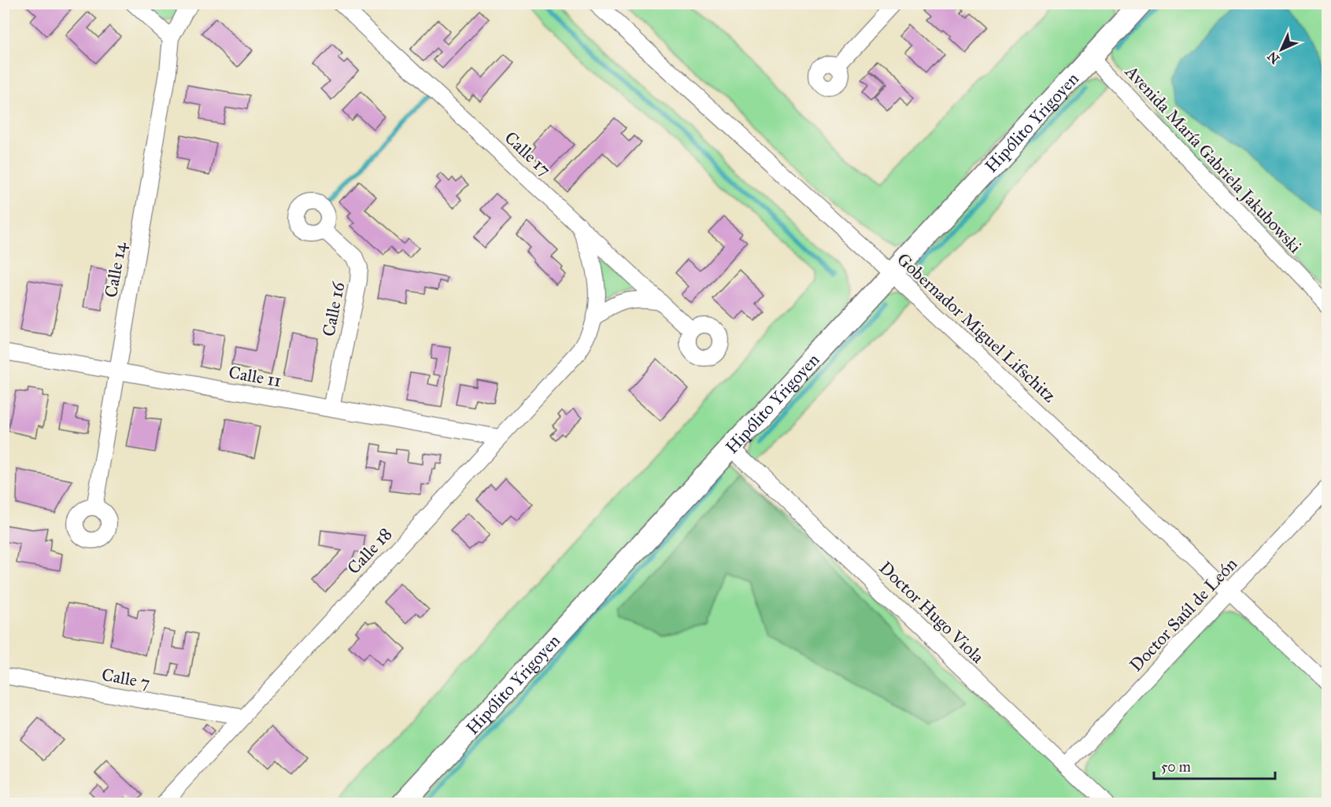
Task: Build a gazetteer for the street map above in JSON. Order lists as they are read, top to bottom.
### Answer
{
  "streets": {
    "main road": ["Hipólito Yrigoyen"],
    "street": [
      "Calle 17",
      "Avenida María Gabriela Jakubowski",
      "Calle 14",
      "Calle 16",
      "Gobernador Miguel Lifschitz",
      "Calle 11",
      "Calle 18",
      "Doctor Hugo Viola",
      "Doctor Saúl de León",
      "Calle 7"
    ]
  },
  "crossings": [
    ["Hipólito Yrigoyen", "Avenida María Gabriela Jakubowski"],
    ["Hipólito Yrigoyen", "Gobernador Miguel Lifschitz"],
    ["Hipólito Yrigoyen", "Doctor Hugo Viola"],
    ["Calle 17", "Calle 18"],
    ["Calle 14", "Calle 11"],
    ["Calle 16", "Calle 11"],
    ["Gobernador Miguel Lifschitz", "Doctor Saúl de León"],
    ["Calle 11", "Calle 18"],
    ["Calle 18", "Calle 7"],
    ["Doctor Hugo Viola", "Doctor Saúl de León"]
  ],
  "scale_bar": "50 m",
  "north": "bottom left"
}
